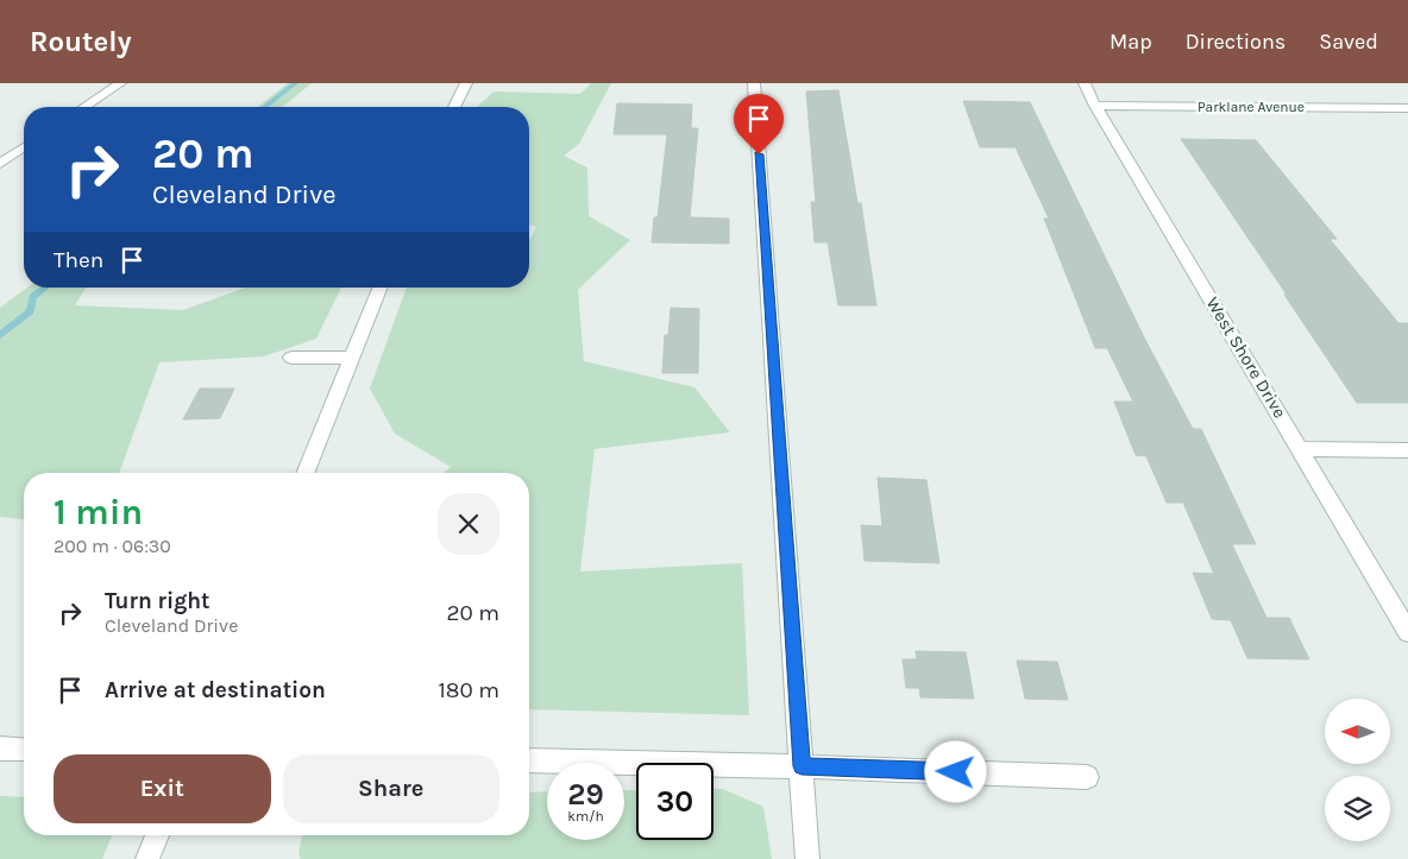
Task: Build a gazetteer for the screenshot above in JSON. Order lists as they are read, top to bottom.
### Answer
{
  "streets": {
    "street": ["Parklane Avenue", "West Shore Drive"]
  },
  "crossings": [
    ["Parklane Avenue", "West Shore Drive"]
  ],
  "north": "left",
  "page": {
    "header": "Routely",
    "nav": ["Map", "Directions", "Saved"],
    "turn": ["20 m", "Cleveland Drive"],
    "then": "Then",
    "heading": ["1 min", "200 m · 06:30"],
    "list": [
      {
        "name": "Turn right",
        "note": "Cleveland Drive",
        "value": "20 m"
      },
      {
        "name": "Arrive at destination",
        "value": "180 m"
      }
    ],
    "buttons": ["Exit", "Share"],
    "speed": "29 km/h",
    "limit": "30"
  }
}
